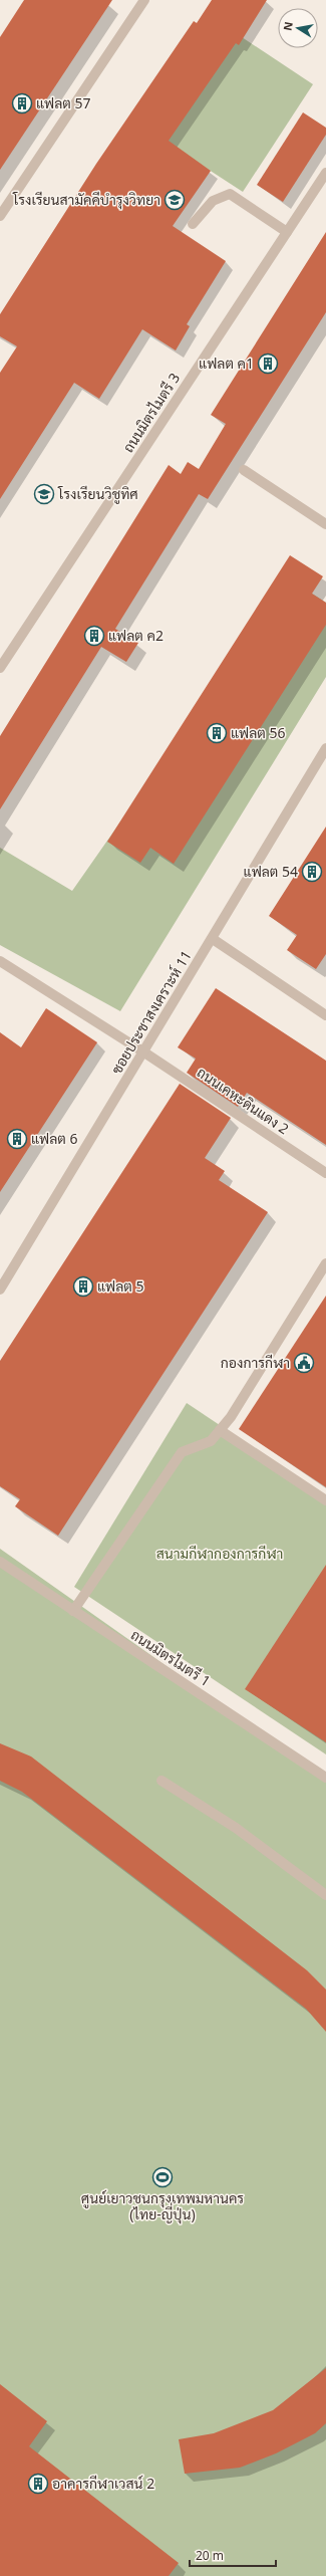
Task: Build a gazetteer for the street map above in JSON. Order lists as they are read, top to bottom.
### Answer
{
  "streets": {
    "street": [
      "ถนนมิตรไมตรี 3",
      "ซอยประชาสงเคราะห์ 11",
      "ถนนเคหะดินแดง 2",
      "ถนนมิตรไมตรี 1"
    ]
  },
  "crossings": [
    ["ซอยประชาสงเคราะห์ 11", "ถนนเคหะดินแดง 2"]
  ],
  "parks": ["สนามกีฬากองการกีฬา"],
  "places": {
    "building": [
      "แฟลต 57",
      "แฟลต ค1",
      "แฟลต ค2",
      "แฟลต 56",
      "แฟลต 54",
      "แฟลต 6",
      "แฟลต 5",
      "อาคารกีฬาเวสน์ 2"
    ],
    "school or university": ["โรงเรียนสามัคคีบํารุงวิทยา", "โรงเรียนวิชูทิศ"],
    "public building": ["กองการกีฬา"],
    "sports": ["ศูนย์เยาวชนกรุงเทพมหานคร (ไทย-ญี่ปุ่น)"]
  },
  "scale_bar": "20 m",
  "north": "left"
}
